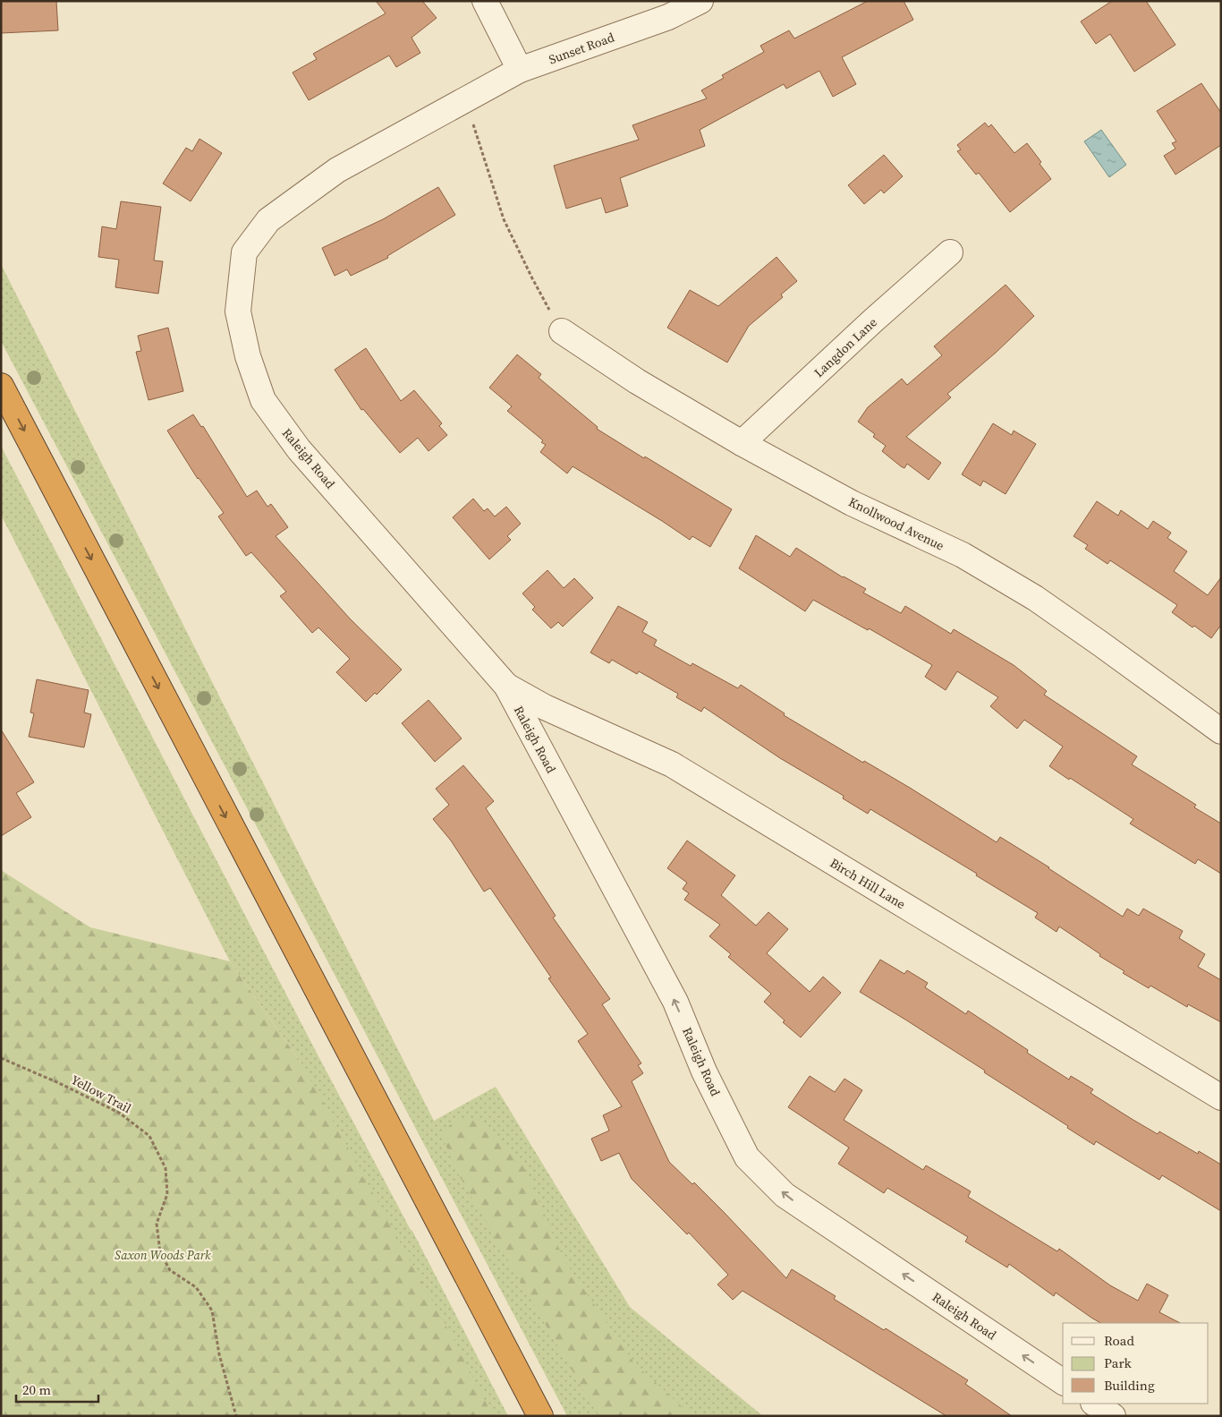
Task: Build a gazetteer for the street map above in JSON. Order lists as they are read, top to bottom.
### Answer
{
  "streets": {
    "street": [
      "Sunset Road",
      "Langdon Lane",
      "Raleigh Road",
      "Knollwood Avenue",
      "Birch Hill Lane"
    ],
    "path": ["Yellow Trail"]
  },
  "crossings": [
    ["Sunset Road", "Raleigh Road"],
    ["Langdon Lane", "Knollwood Avenue"],
    ["Raleigh Road", "Birch Hill Lane"]
  ],
  "one_way": ["Raleigh Road"],
  "parks": ["Saxon Woods Park"],
  "legend": ["Road", "Park", "Building"],
  "scale_bar": "20 m"
}
